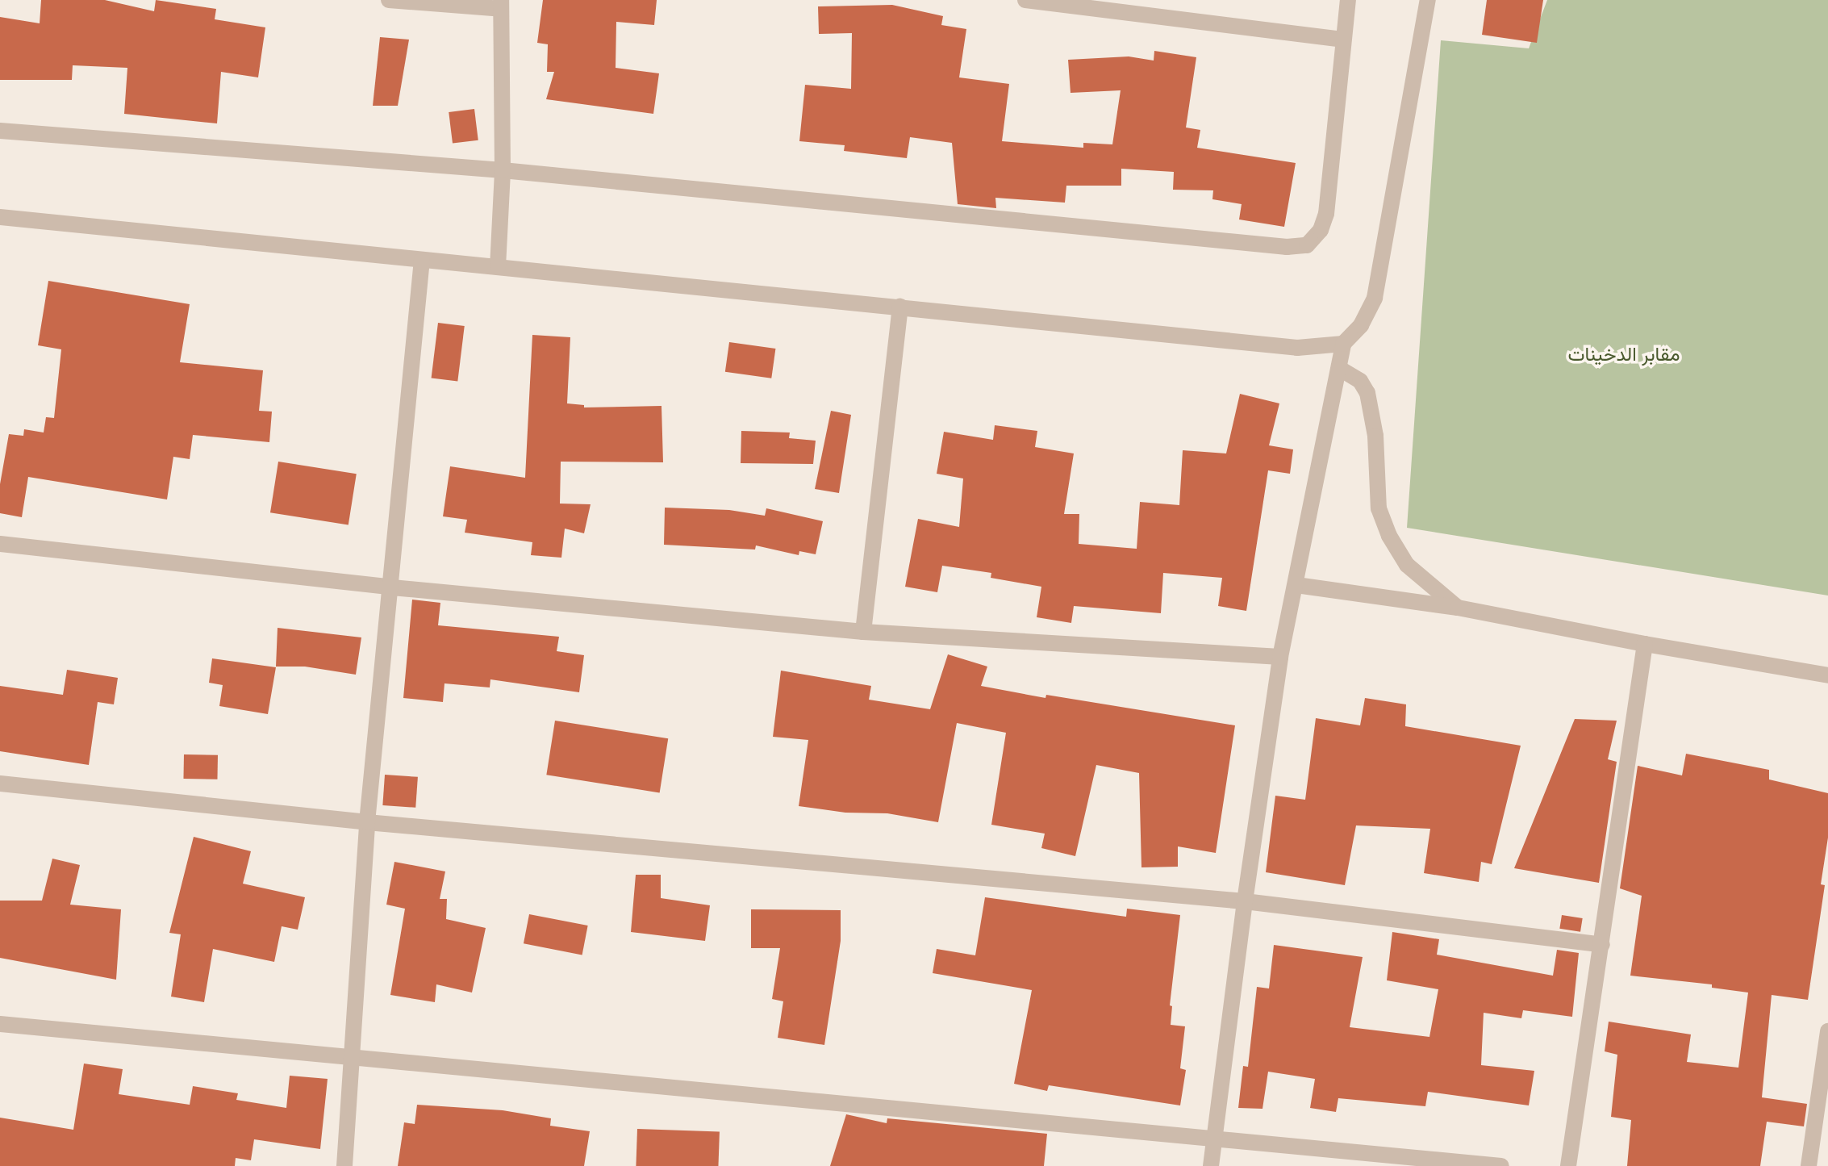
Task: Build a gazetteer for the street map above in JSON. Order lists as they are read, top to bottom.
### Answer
{
  "parks": ["مقابر الدخينات"]
}
